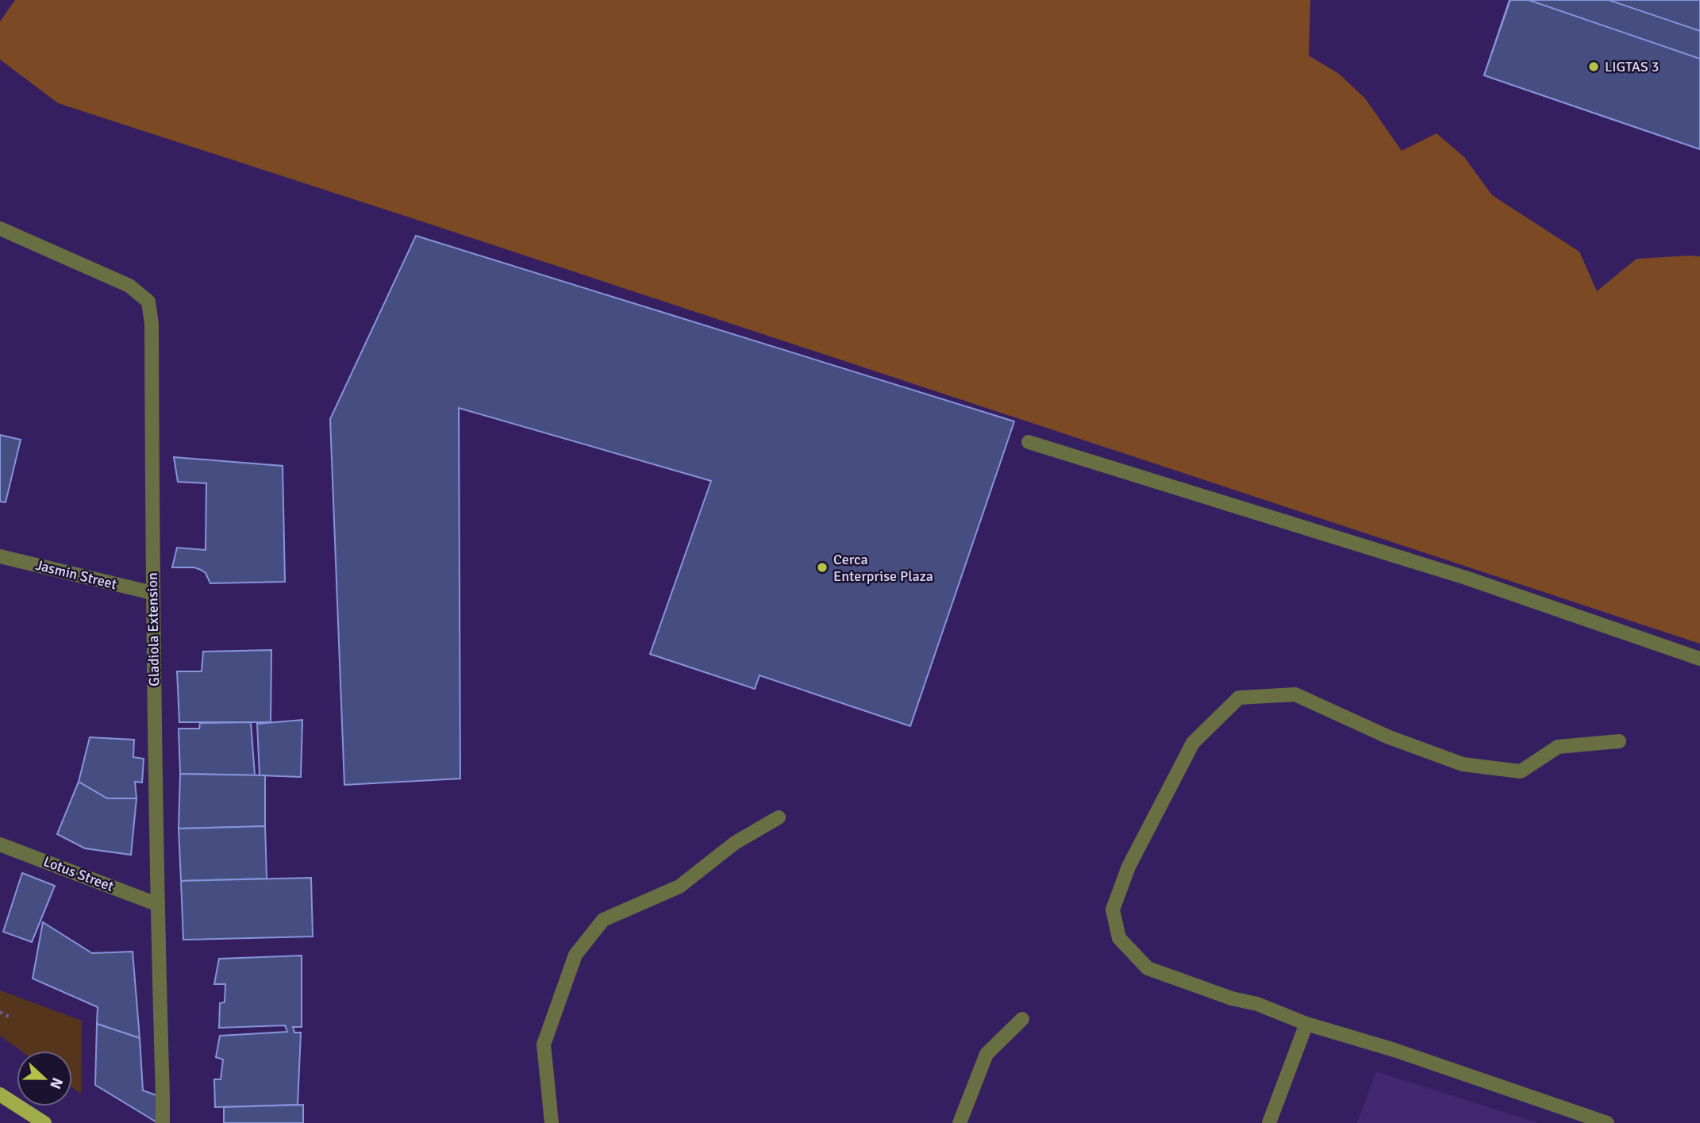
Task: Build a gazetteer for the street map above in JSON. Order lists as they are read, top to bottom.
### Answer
{
  "streets": {
    "street": ["Jasmin Street", "Gladiola Extension", "Lotus Street"]
  },
  "crossings": [
    ["Jasmin Street", "Gladiola Extension"],
    ["Gladiola Extension", "Lotus Street"]
  ],
  "places": ["LIGTAS 3", "Cerca Enterprise Plaza"],
  "north": "right"
}
